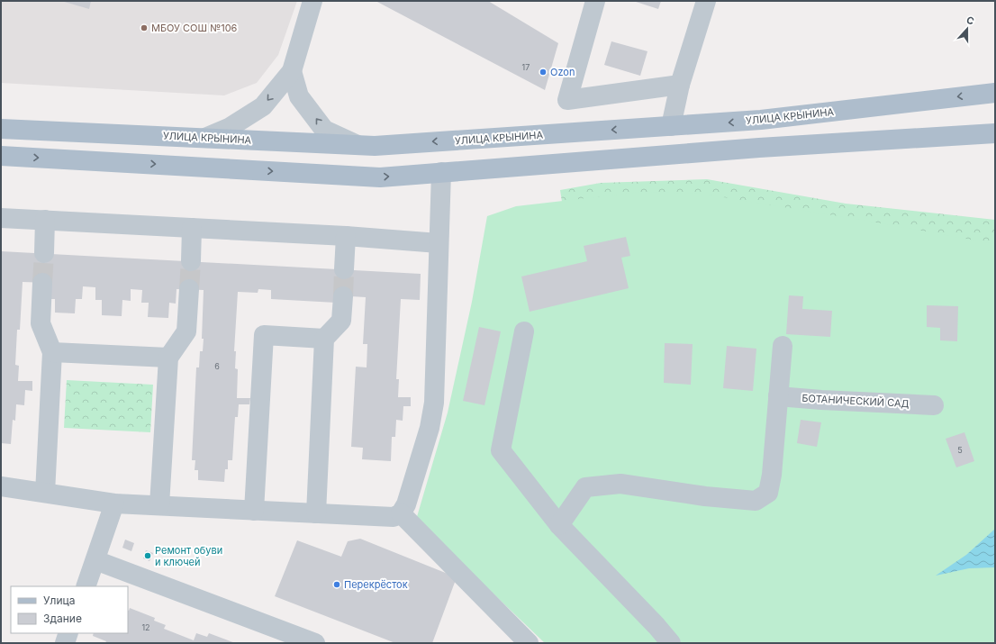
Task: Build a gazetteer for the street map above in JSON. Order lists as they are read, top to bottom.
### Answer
{
  "streets": {
    "main road": ["УЛИЦА КРЫНИНА"],
    "street": ["БОТАНИЧЕСКИЙ САД"]
  },
  "places": [
    "МБОУ СОШ №106",
    "Ozon",
    "Ремонт обуви и ключей",
    "Перекрёсток"
  ],
  "house_numbers": [
    "17",
    "6",
    "5",
    "12"
  ],
  "legend": ["Улица", "Здание"],
  "north": "top"
}
